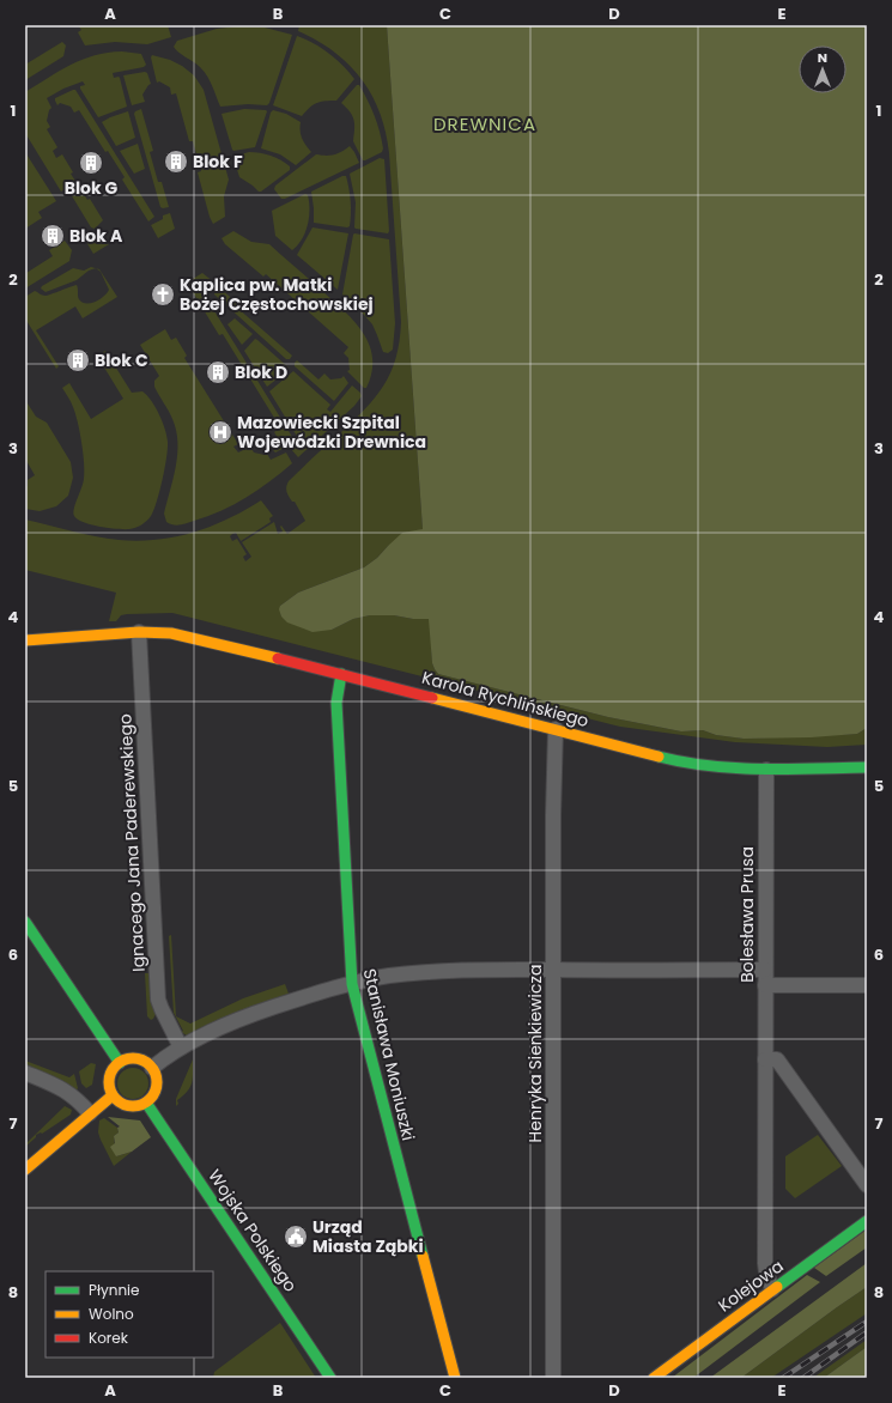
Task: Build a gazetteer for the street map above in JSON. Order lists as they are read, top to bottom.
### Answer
{
  "streets": {
    "street": [
      "Karola Rychlińskiego",
      "Ignacego Jana Paderewskiego",
      "Bolesława Prusa",
      "Henryka Sienkiewicza",
      "Stanisława Moniuszki",
      "Wojska Polskiego",
      "Kolejowa"
    ]
  },
  "crossings": [
    ["Karola Rychlińskiego", "Ignacego Jana Paderewskiego"],
    ["Karola Rychlińskiego", "Bolesława Prusa"],
    ["Karola Rychlińskiego", "Henryka Sienkiewicza"],
    ["Karola Rychlińskiego", "Stanisława Moniuszki"],
    ["Bolesława Prusa", "Kolejowa"]
  ],
  "districts": ["DREWNICA"],
  "places": {
    "building": [
      "Blok F",
      "Blok G",
      "Blok A",
      "Blok C",
      "Blok D"
    ],
    "church": ["Kaplica pw. Matki Bożej Częstochowskiej"],
    "hospital": ["Mazowiecki Szpital Wojewódzki Drewnica"],
    "public building": ["Urząd Miasta Ząbki"]
  },
  "legend": ["Płynnie", "Wolno", "Korek"],
  "north": "top",
  "grid": {
    "columns": [
      "A",
      "B",
      "C",
      "D",
      "E"
    ],
    "rows": [
      "1",
      "2",
      "3",
      "4",
      "5",
      "6",
      "7",
      "8"
    ]
  }
}
